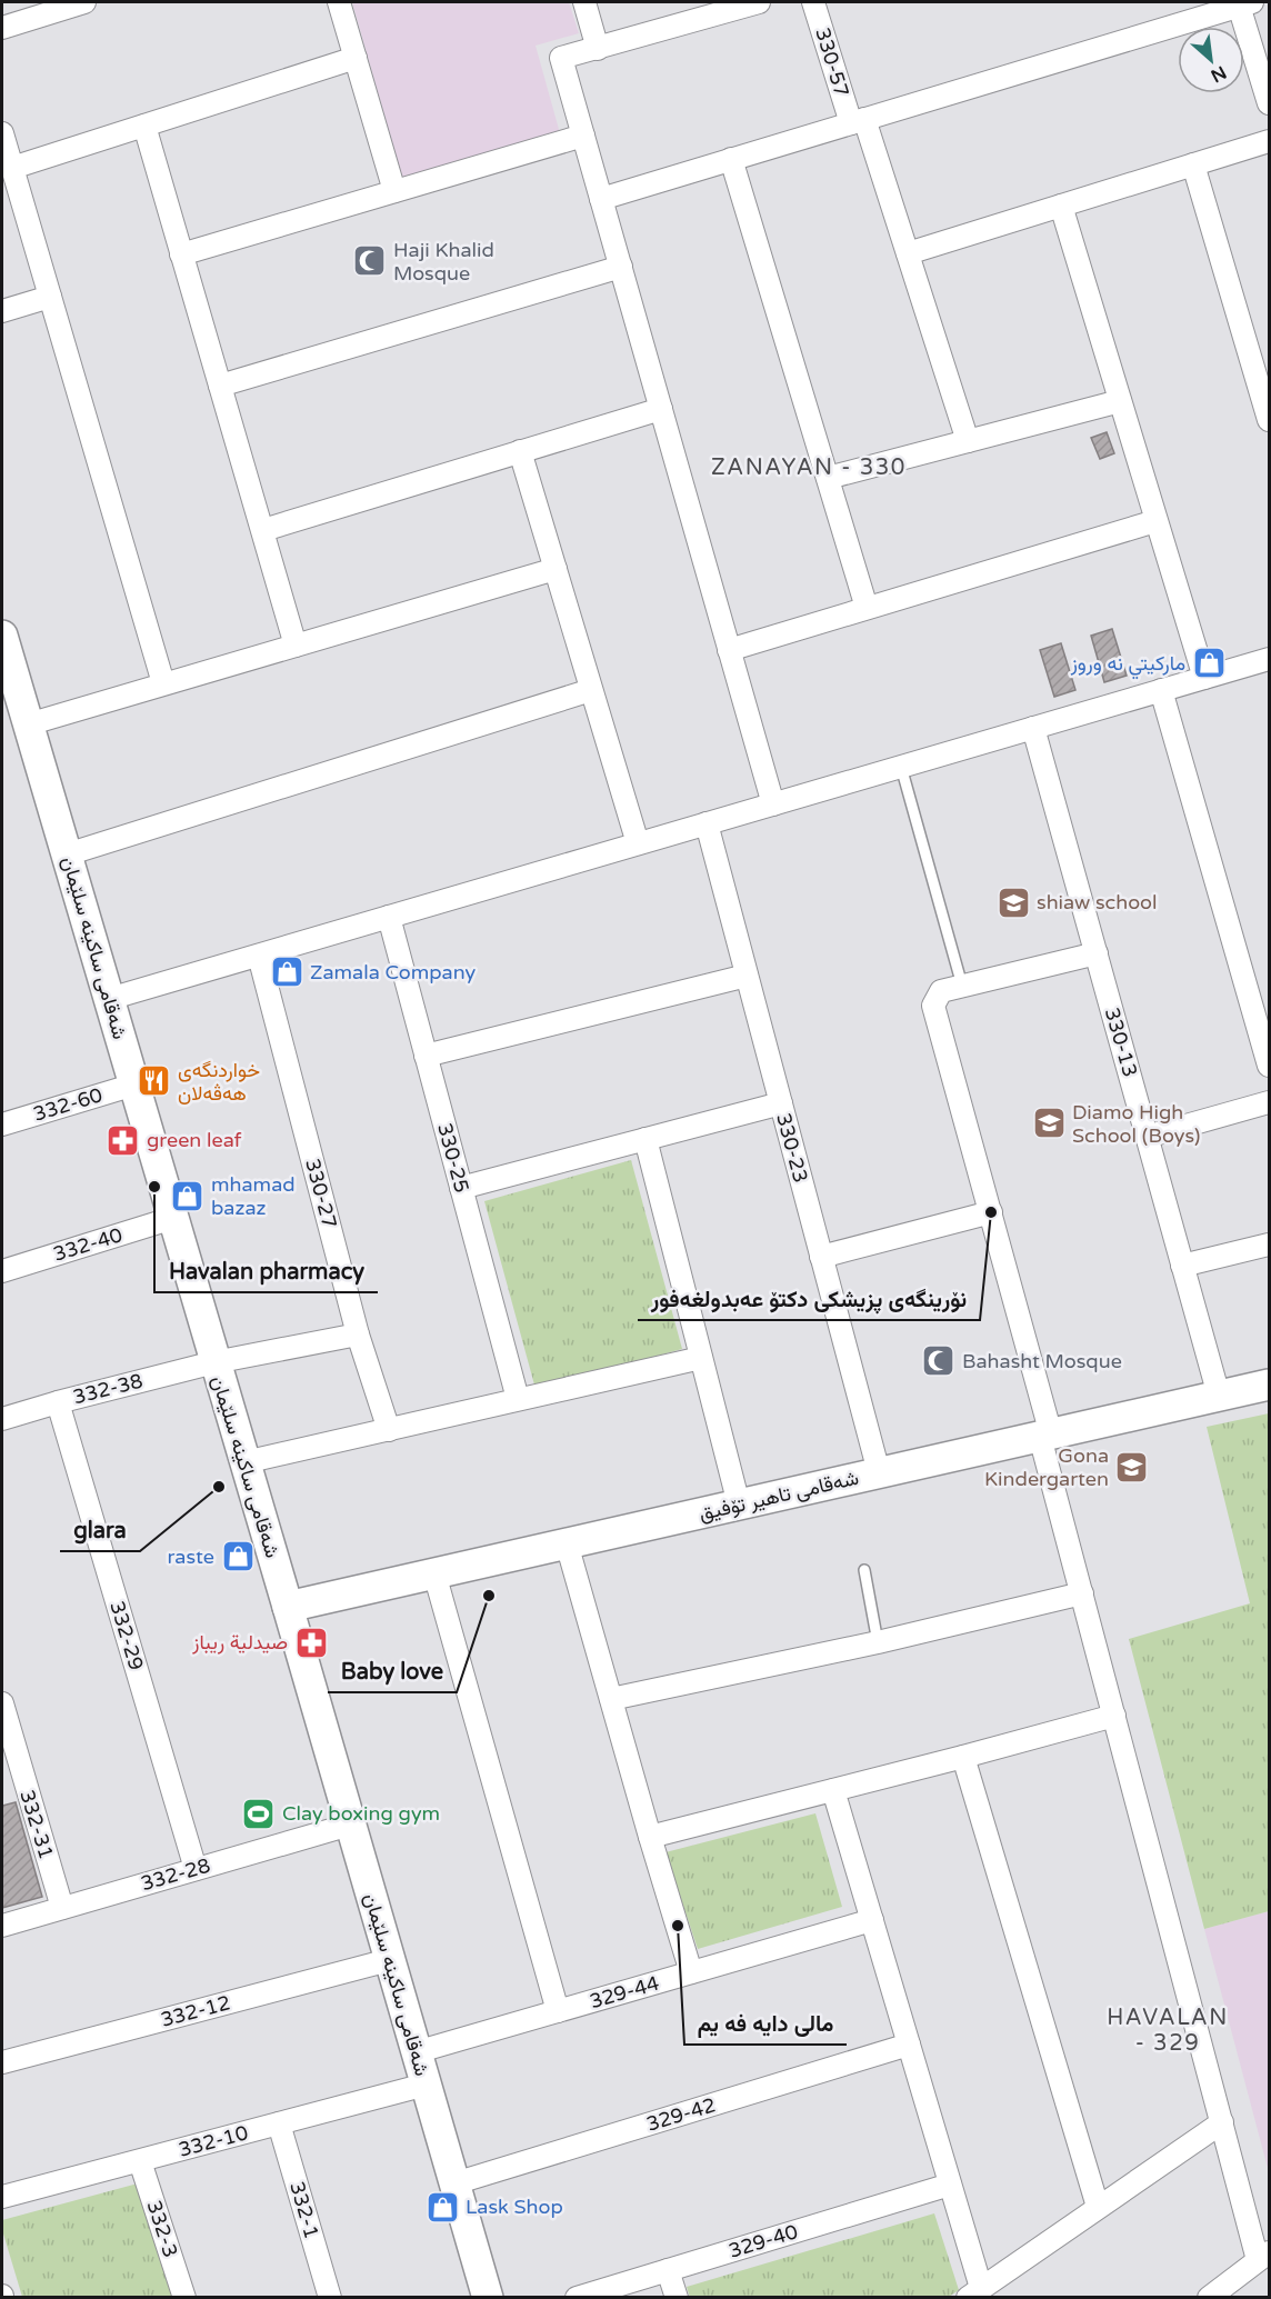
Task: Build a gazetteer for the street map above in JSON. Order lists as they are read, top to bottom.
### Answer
{
  "streets": {
    "street": [
      "330-57",
      "شەقامی ساکینە سلێمان",
      "330-13",
      "332-60",
      "330-23",
      "330-25",
      "330-27",
      "332-40",
      "332-38",
      "شەقامی تاهیر تۆفیق",
      "332-29",
      "332-31",
      "332-28",
      "329-44",
      "332-12",
      "329-42",
      "332-10",
      "332-1",
      "332-3",
      "329-40"
    ]
  },
  "crossings": [
    ["شەقامی ساکینە سلێمان", "332-60"],
    ["شەقامی ساکینە سلێمان", "332-40"],
    ["شەقامی ساکینە سلێمان", "332-38"],
    ["شەقامی ساکینە سلێمان", "شەقامی تاهیر تۆفیق"],
    ["شەقامی ساکینە سلێمان", "332-28"],
    ["شەقامی ساکینە سلێمان", "329-44"],
    ["شەقامی ساکینە سلێمان", "332-12"],
    ["شەقامی ساکینە سلێمان", "329-42"],
    ["شەقامی ساکینە سلێمان", "332-10"],
    ["330-13", "شەقامی تاهیر تۆفیق"],
    ["330-23", "شەقامی تاهیر تۆفیق"],
    ["330-27", "332-38"],
    ["332-38", "332-29"],
    ["332-29", "332-28"],
    ["332-31", "332-28"],
    ["332-10", "332-1"],
    ["332-10", "332-3"]
  ],
  "districts": ["ZANAYAN - 330", "HAVALAN - 329"],
  "places": {
    "mosque": ["Haji Khalid Mosque", "Bahasht Mosque"],
    "shop": [
      "ماركيتي نه وروز",
      "Zamala Company",
      "mhamad bazaz",
      "raste",
      "Lask Shop"
    ],
    "school or university": ["shiaw school", "Diamo High School (Boys)", "Gona Kindergarten"],
    "restaurant": ["خواردنگەی هەڤەلان"],
    "pharmacy": ["green leaf", "صيدلية ريباز"],
    "other": [
      "Havalan pharmacy",
      "نۆرینگەی پزیشکی دکتۆ عەبدولغەفور",
      "glara",
      "Baby love",
      "مالى دايه فه يم"
    ],
    "sports": ["Clay boxing gym"]
  },
  "north": "bottom right"
}
